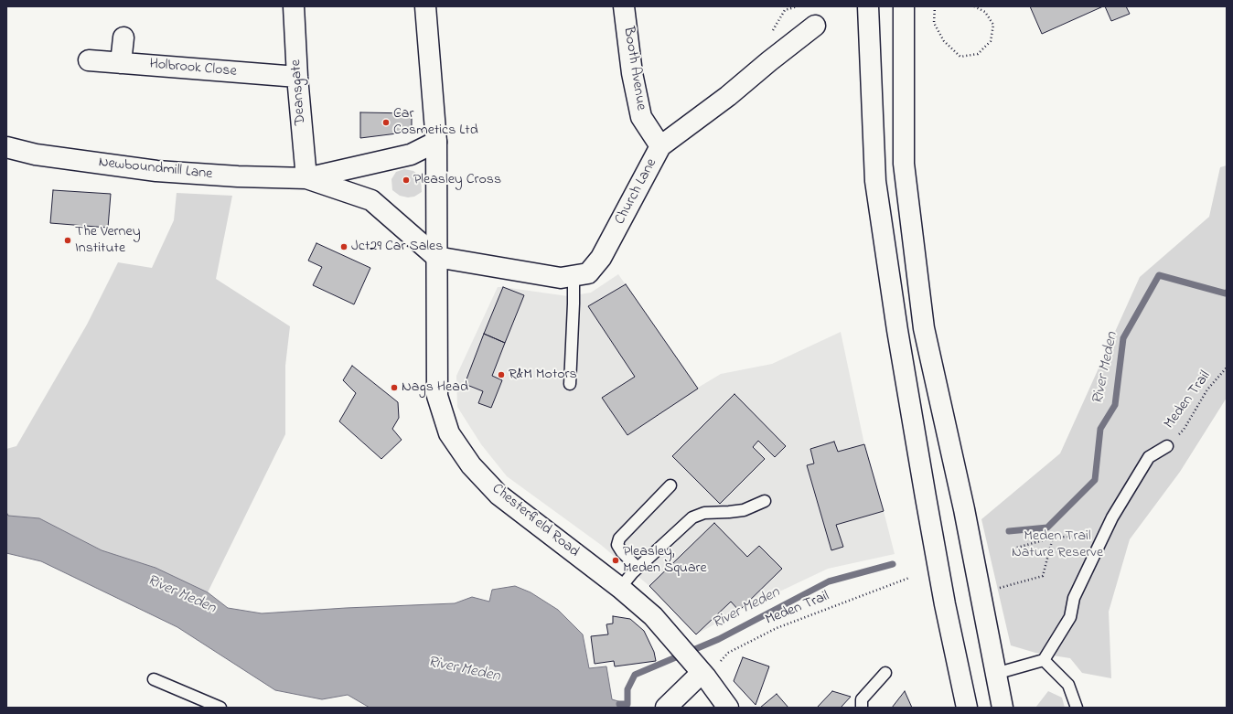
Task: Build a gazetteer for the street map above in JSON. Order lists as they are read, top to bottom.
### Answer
{
  "streets": {
    "main road": [
      "Holbrook Close",
      "Booth Avenue",
      "Deansgate",
      "Newboundmill Lane",
      "Church Lane",
      "Chesterfield Road"
    ],
    "path": ["Meden Trail"]
  },
  "crossings": [
    ["Holbrook Close", "Deansgate"],
    ["Booth Avenue", "Church Lane"],
    ["Deansgate", "Newboundmill Lane"],
    ["Newboundmill Lane", "Church Lane"],
    ["Newboundmill Lane", "Chesterfield Road"],
    ["Church Lane", "Chesterfield Road"],
    ["Meden Trail", "Chesterfield Road"]
  ],
  "water": ["River Meden"],
  "parks": ["Meden Trail Nature Reserve"],
  "places": [
    "Car Cosmetics Ltd",
    "Pleasley Cross",
    "The Verney Institute",
    "Jct29 Car Sales",
    "R&M Motors",
    "Nags Head",
    "Pleasley, Meden Square"
  ]
}
